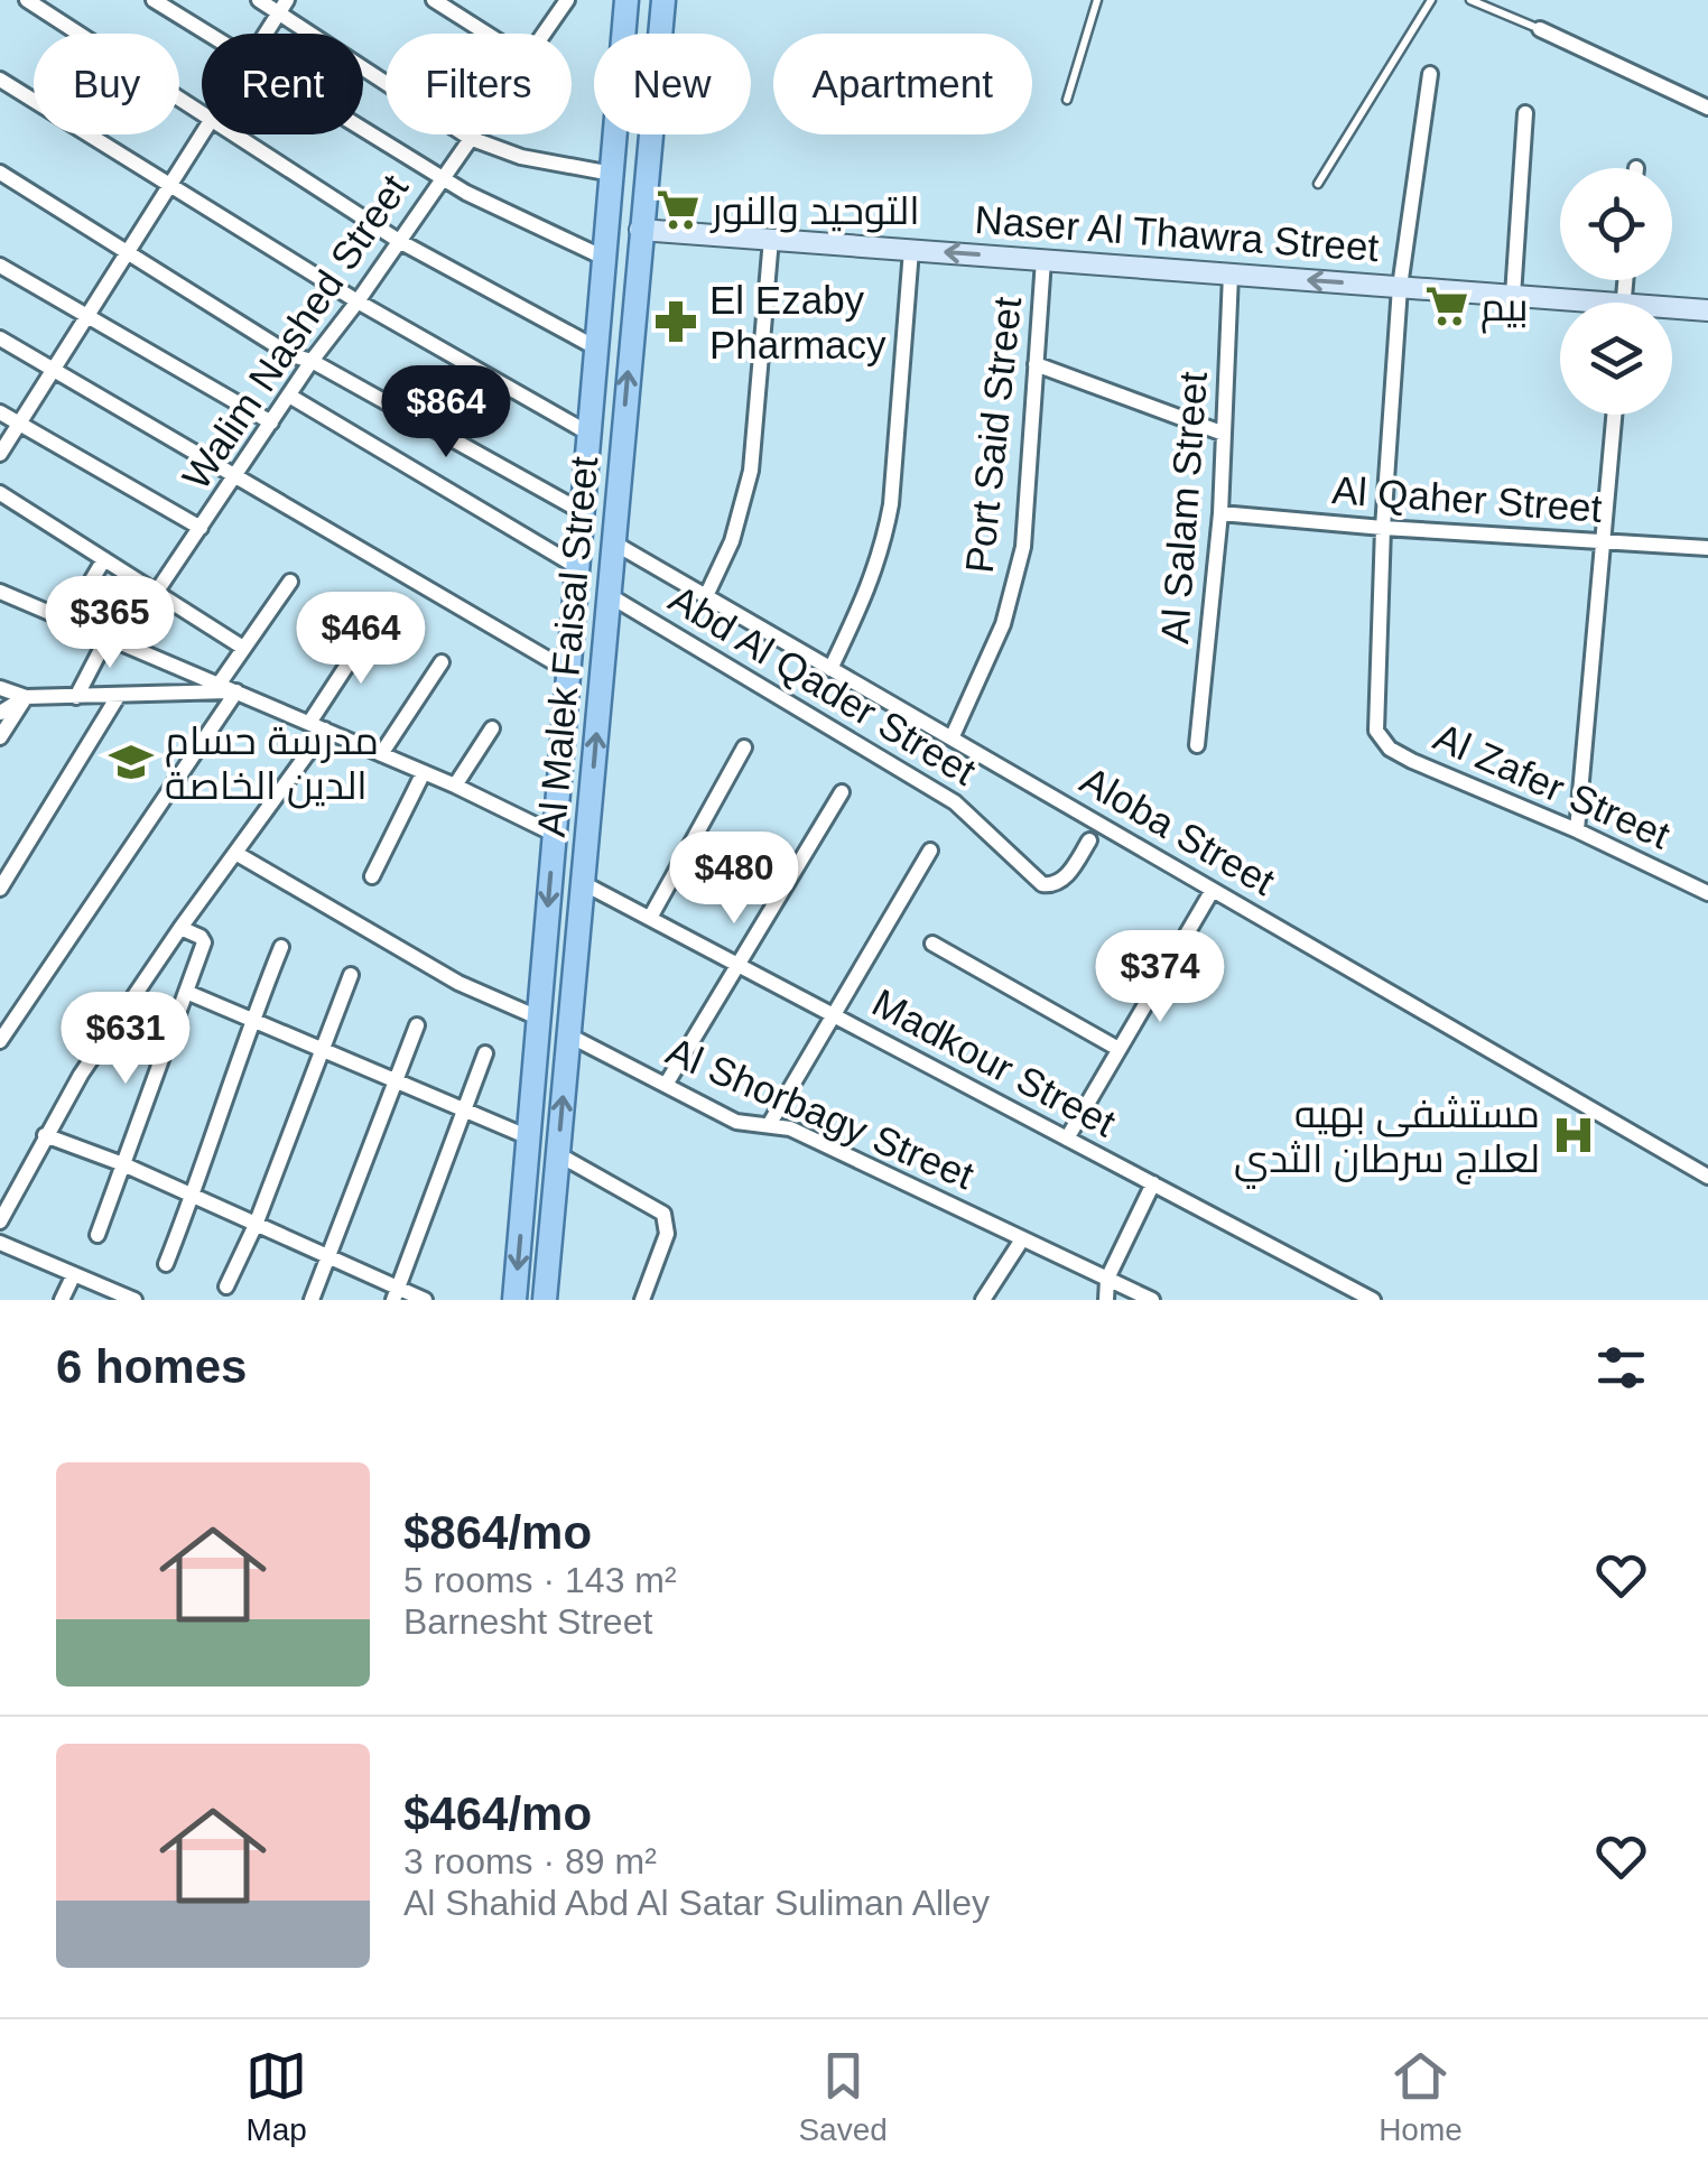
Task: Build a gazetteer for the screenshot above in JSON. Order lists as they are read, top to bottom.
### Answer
{
  "streets": {
    "main road": ["Al Malek Faisal Street"],
    "street": [
      "Naser Al Thawra Street",
      "Walim Nashed Street",
      "Port Said Street",
      "Al Qaher Street",
      "Al Salam Street",
      "Abd Al Qader Street",
      "Al Zafer Street",
      "Aloba Street",
      "Madkour Street",
      "Al Shorbagy Street"
    ]
  },
  "crossings": [
    ["Naser Al Thawra Street", "Port Said Street"],
    ["Naser Al Thawra Street", "Al Salam Street"],
    ["Naser Al Thawra Street", "Al Malek Faisal Street"],
    ["Port Said Street", "Aloba Street"],
    ["Al Qaher Street", "Al Salam Street"],
    ["Al Qaher Street", "Al Zafer Street"],
    ["Al Malek Faisal Street", "Abd Al Qader Street"],
    ["Al Malek Faisal Street", "Aloba Street"],
    ["Al Malek Faisal Street", "Madkour Street"],
    ["Al Malek Faisal Street", "Al Shorbagy Street"]
  ],
  "places": {
    "supermarket": ["التوحيد والنور", "بيم"],
    "pharmacy": ["El Ezaby Pharmacy"],
    "school or university": ["مدرسة حسام الدين الخاصة"],
    "hospital": ["مستشفى بهيه لعلاج سرطان الثدي"]
  },
  "page": {
    "chip": [
      "Buy",
      "Rent",
      "Filters",
      "New",
      "Apartment"
    ],
    "price": [
      "$864",
      "$365",
      "$464",
      "$480",
      "$374",
      "$631"
    ],
    "heading": "6 homes",
    "list": [
      {
        "name": "$864/mo",
        "note": "5 rooms · 143 m² · Barnesht Street"
      },
      {
        "name": "$464/mo",
        "note": "3 rooms · 89 m² · Al Shahid Abd Al Satar Suliman Alley"
      }
    ],
    "tabs": ["Map", "Saved", "Home"]
  }
}
